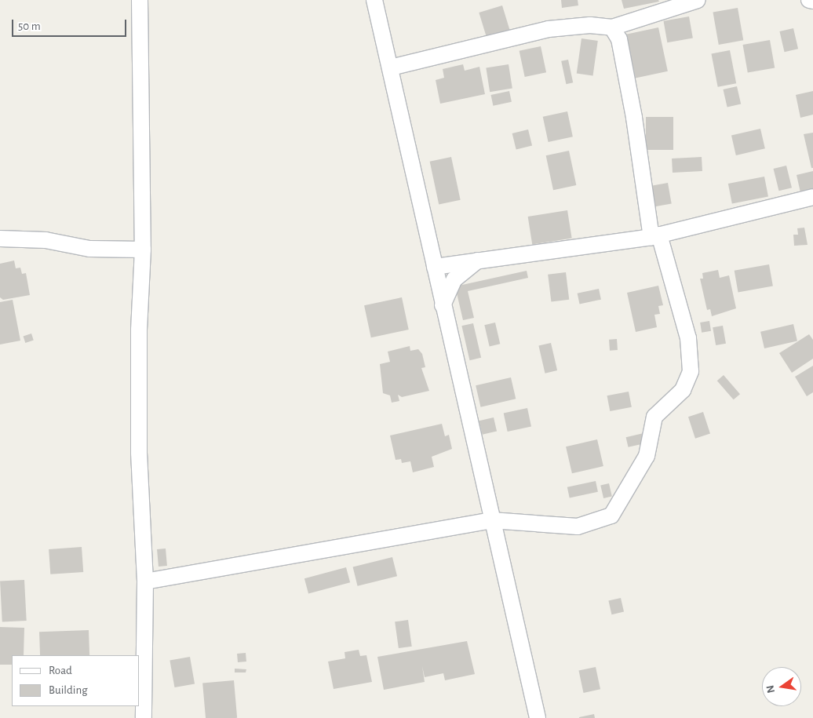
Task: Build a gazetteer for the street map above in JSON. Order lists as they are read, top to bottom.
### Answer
{
  "legend": ["Road", "Building"],
  "scale_bar": "50 m",
  "north": "left"
}
